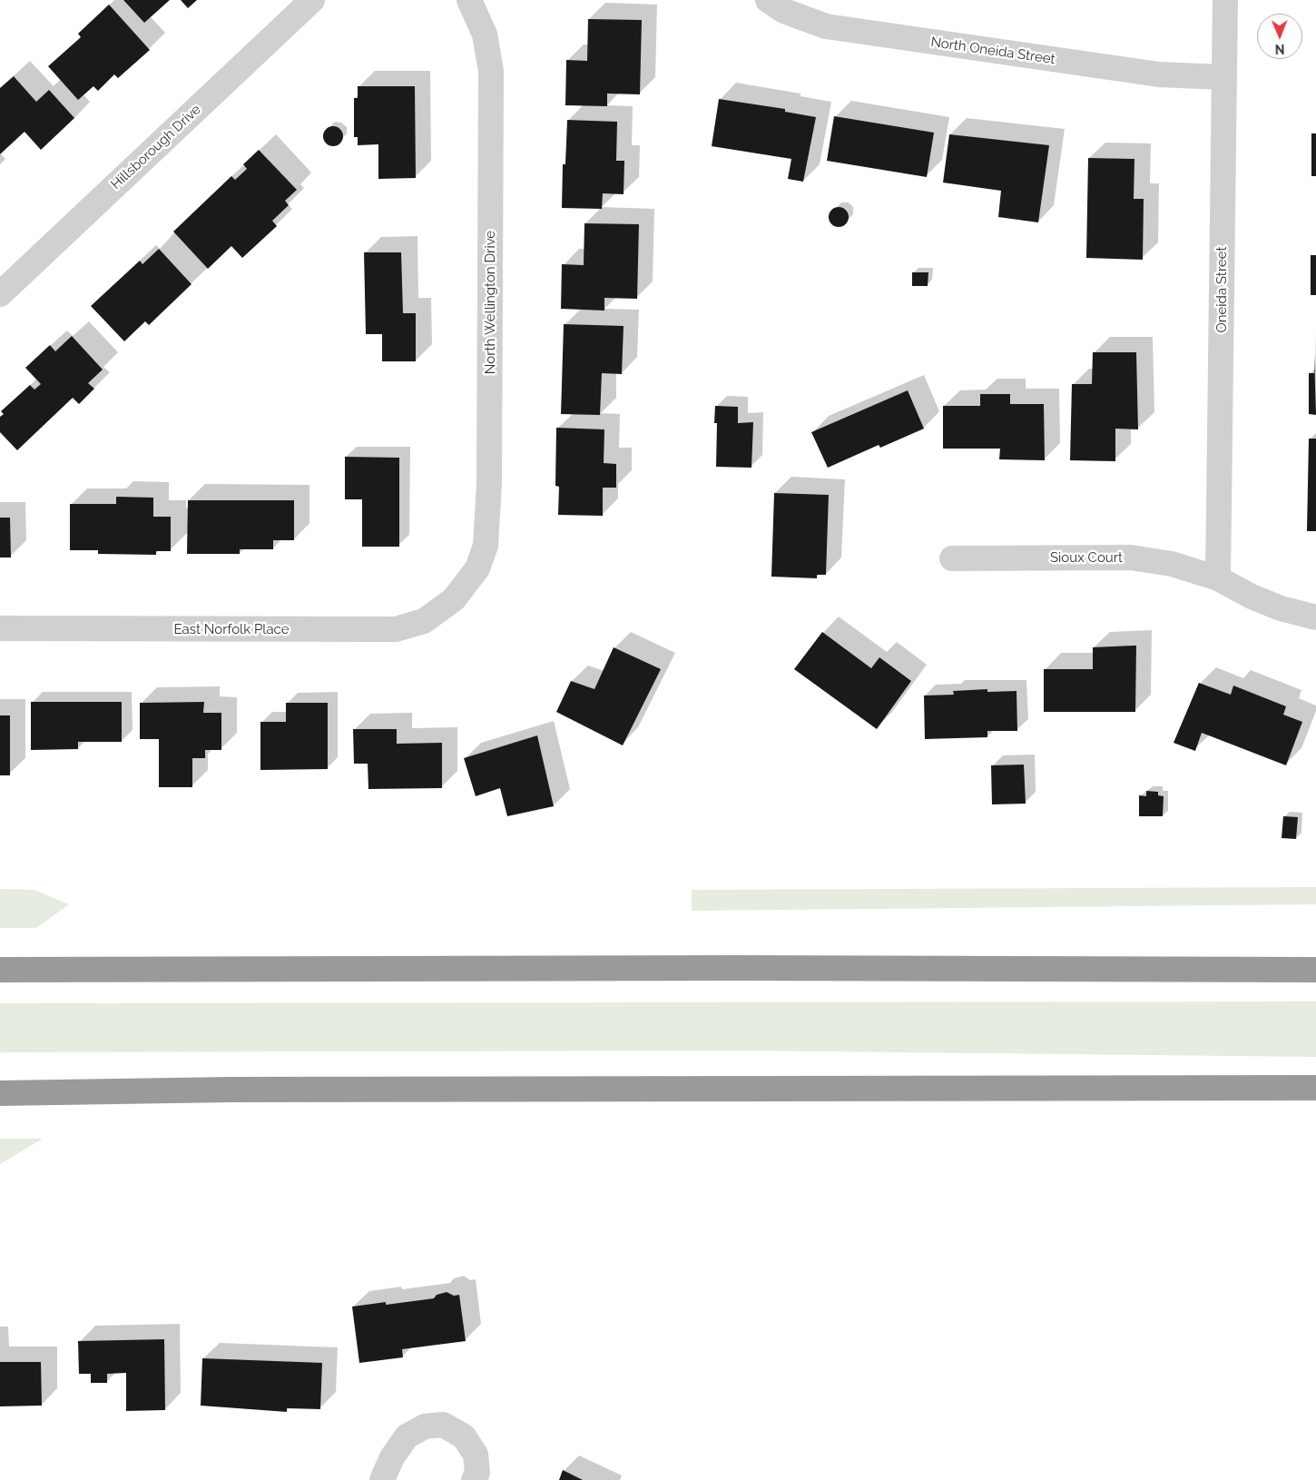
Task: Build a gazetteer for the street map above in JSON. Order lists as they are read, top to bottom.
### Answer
{
  "streets": {
    "street": [
      "North Oneida Street",
      "Hillsborough Drive",
      "Oneida Street",
      "North Wellington Drive",
      "Sioux Court",
      "East Norfolk Place"
    ]
  },
  "crossings": [
    ["North Oneida Street", "Oneida Street"],
    ["Oneida Street", "Sioux Court"],
    ["North Wellington Drive", "East Norfolk Place"]
  ],
  "north": "bottom"
}
